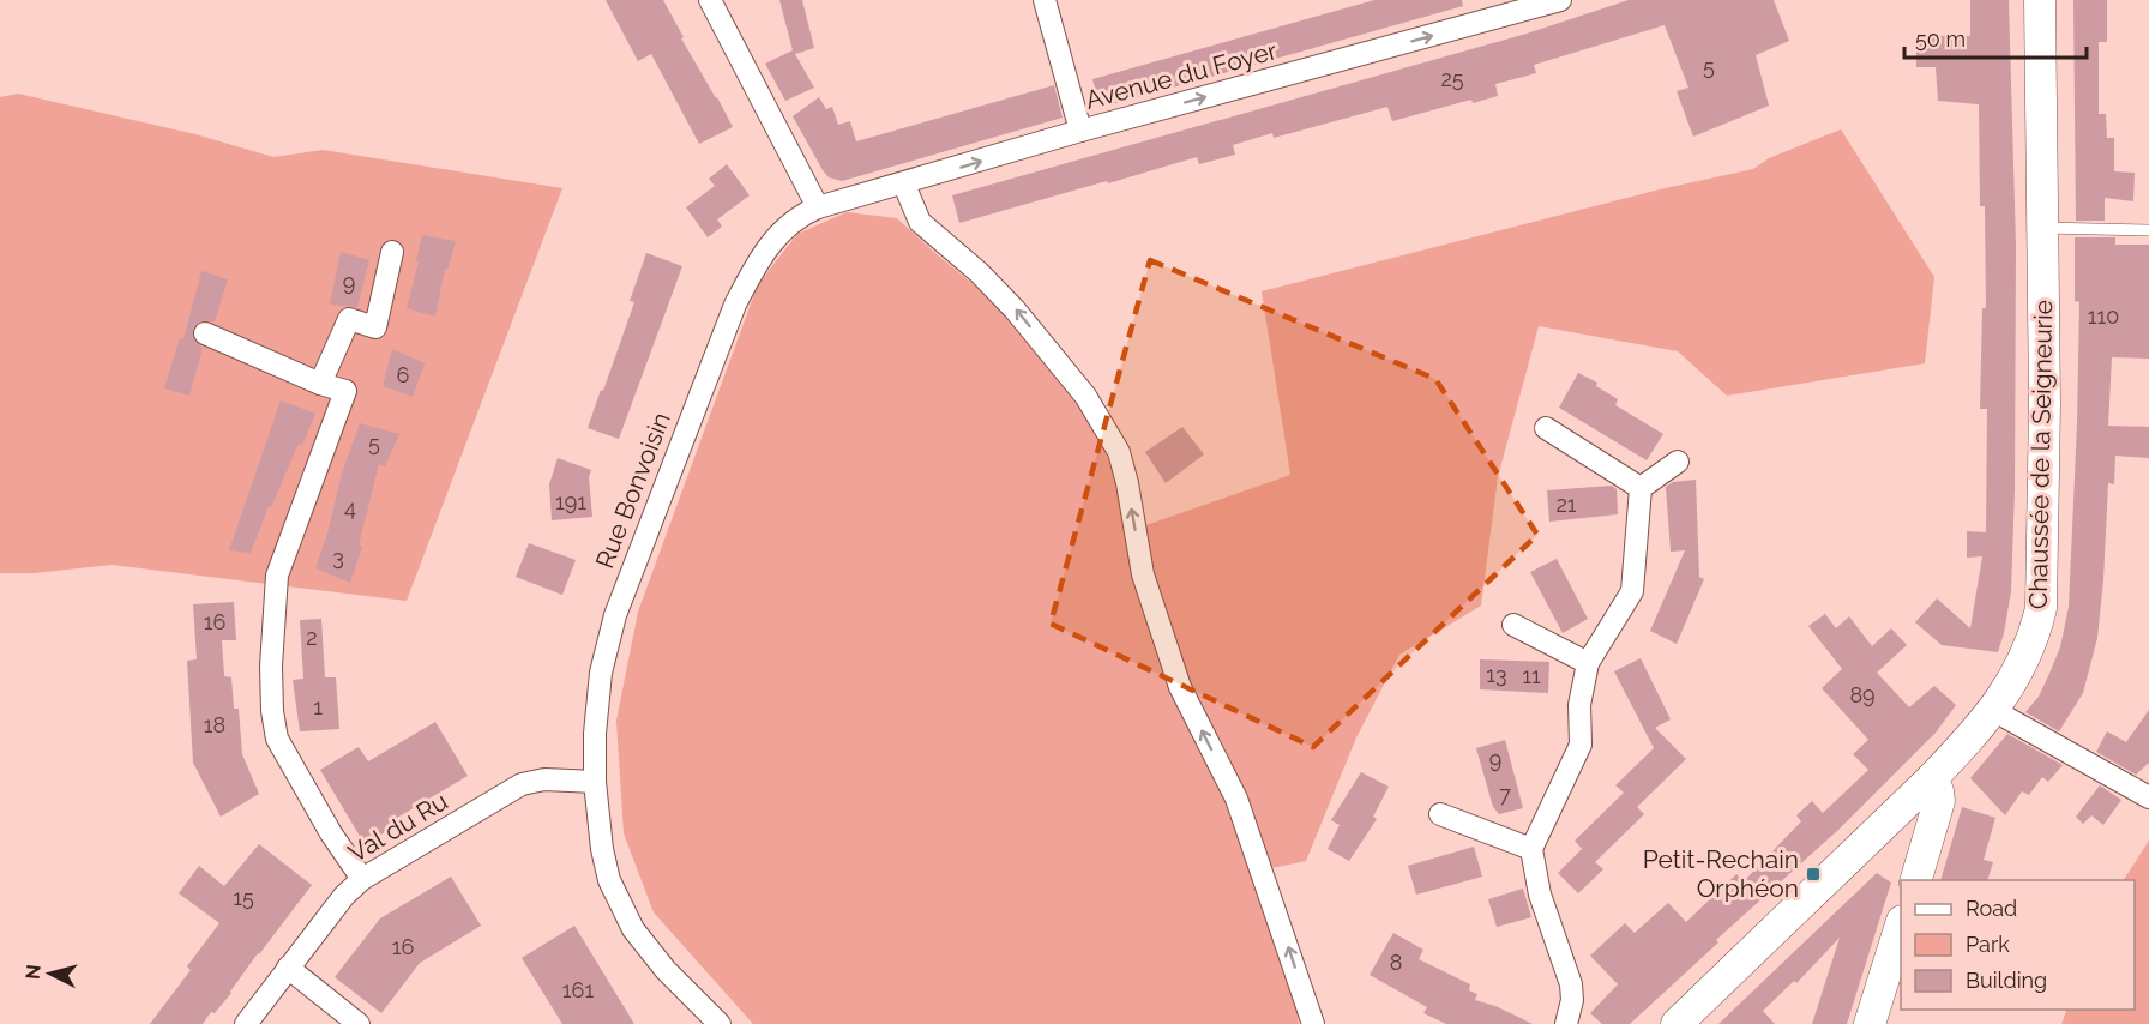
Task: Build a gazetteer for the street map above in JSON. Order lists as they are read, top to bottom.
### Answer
{
  "streets": {
    "main road": ["Chaussée de la Seigneurie"],
    "street": ["Avenue du Foyer", "Rue Bonvoisin", "Val du Ru"]
  },
  "crossings": [
    ["Avenue du Foyer", "Rue Bonvoisin"],
    ["Rue Bonvoisin", "Val du Ru"]
  ],
  "one_way": ["Avenue du Foyer"],
  "places": {
    "transit": ["Petit-Rechain Orphéon"]
  },
  "house_numbers": [
    "5",
    "25",
    "9",
    "110",
    "6",
    "5",
    "191",
    "21",
    "4",
    "3",
    "16",
    "2",
    "13",
    "11",
    "89",
    "1",
    "18",
    "9",
    "7",
    "15",
    "16",
    "8",
    "161"
  ],
  "legend": ["Road", "Park", "Building"],
  "scale_bar": "50 m",
  "north": "left"
}
